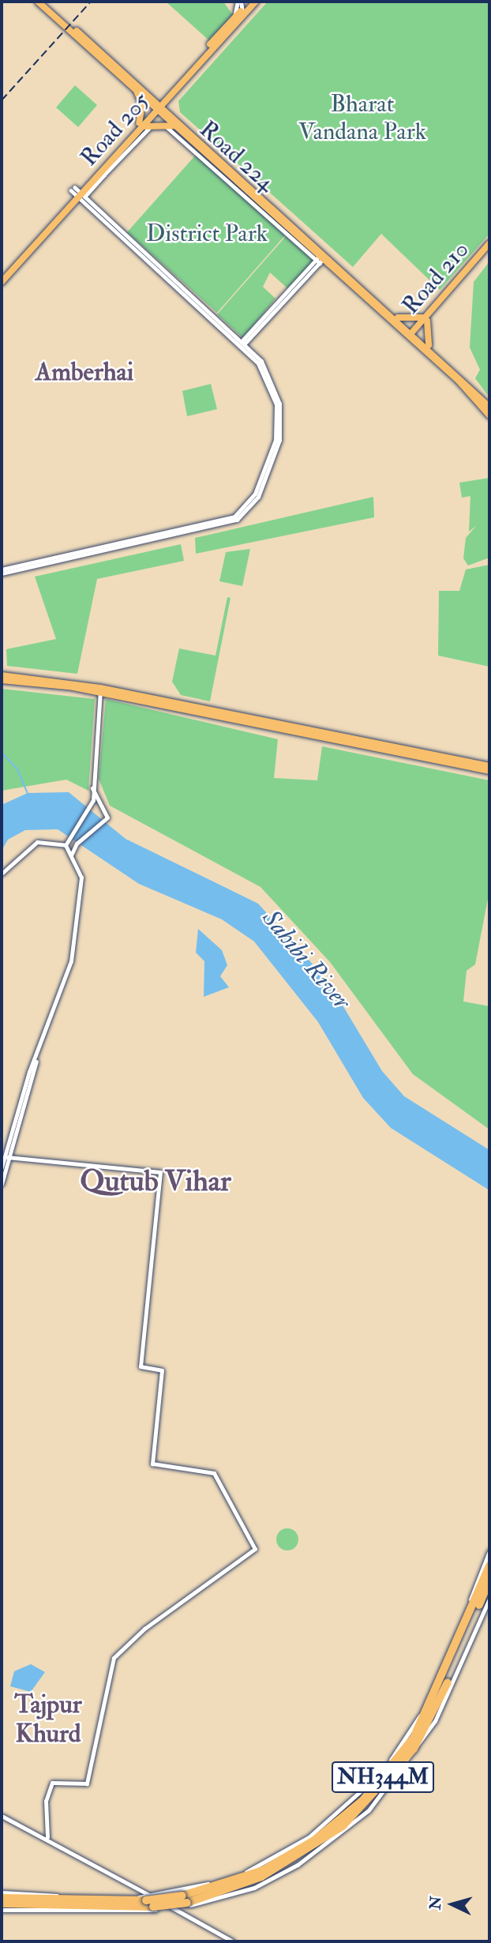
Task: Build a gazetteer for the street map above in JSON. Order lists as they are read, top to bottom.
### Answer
{
  "streets": {
    "highway": ["NH344M"],
    "main road": ["Road 205", "Road 224", "Road 210"]
  },
  "crossings": [
    ["Road 205", "Road 224"],
    ["Road 224", "Road 210"]
  ],
  "districts": ["Amberhai", "Qutub Vihar", "Tajpur Khurd"],
  "water": ["Sahibi River"],
  "parks": ["Bharat Vandana Park", "District Park"],
  "north": "left"
}
